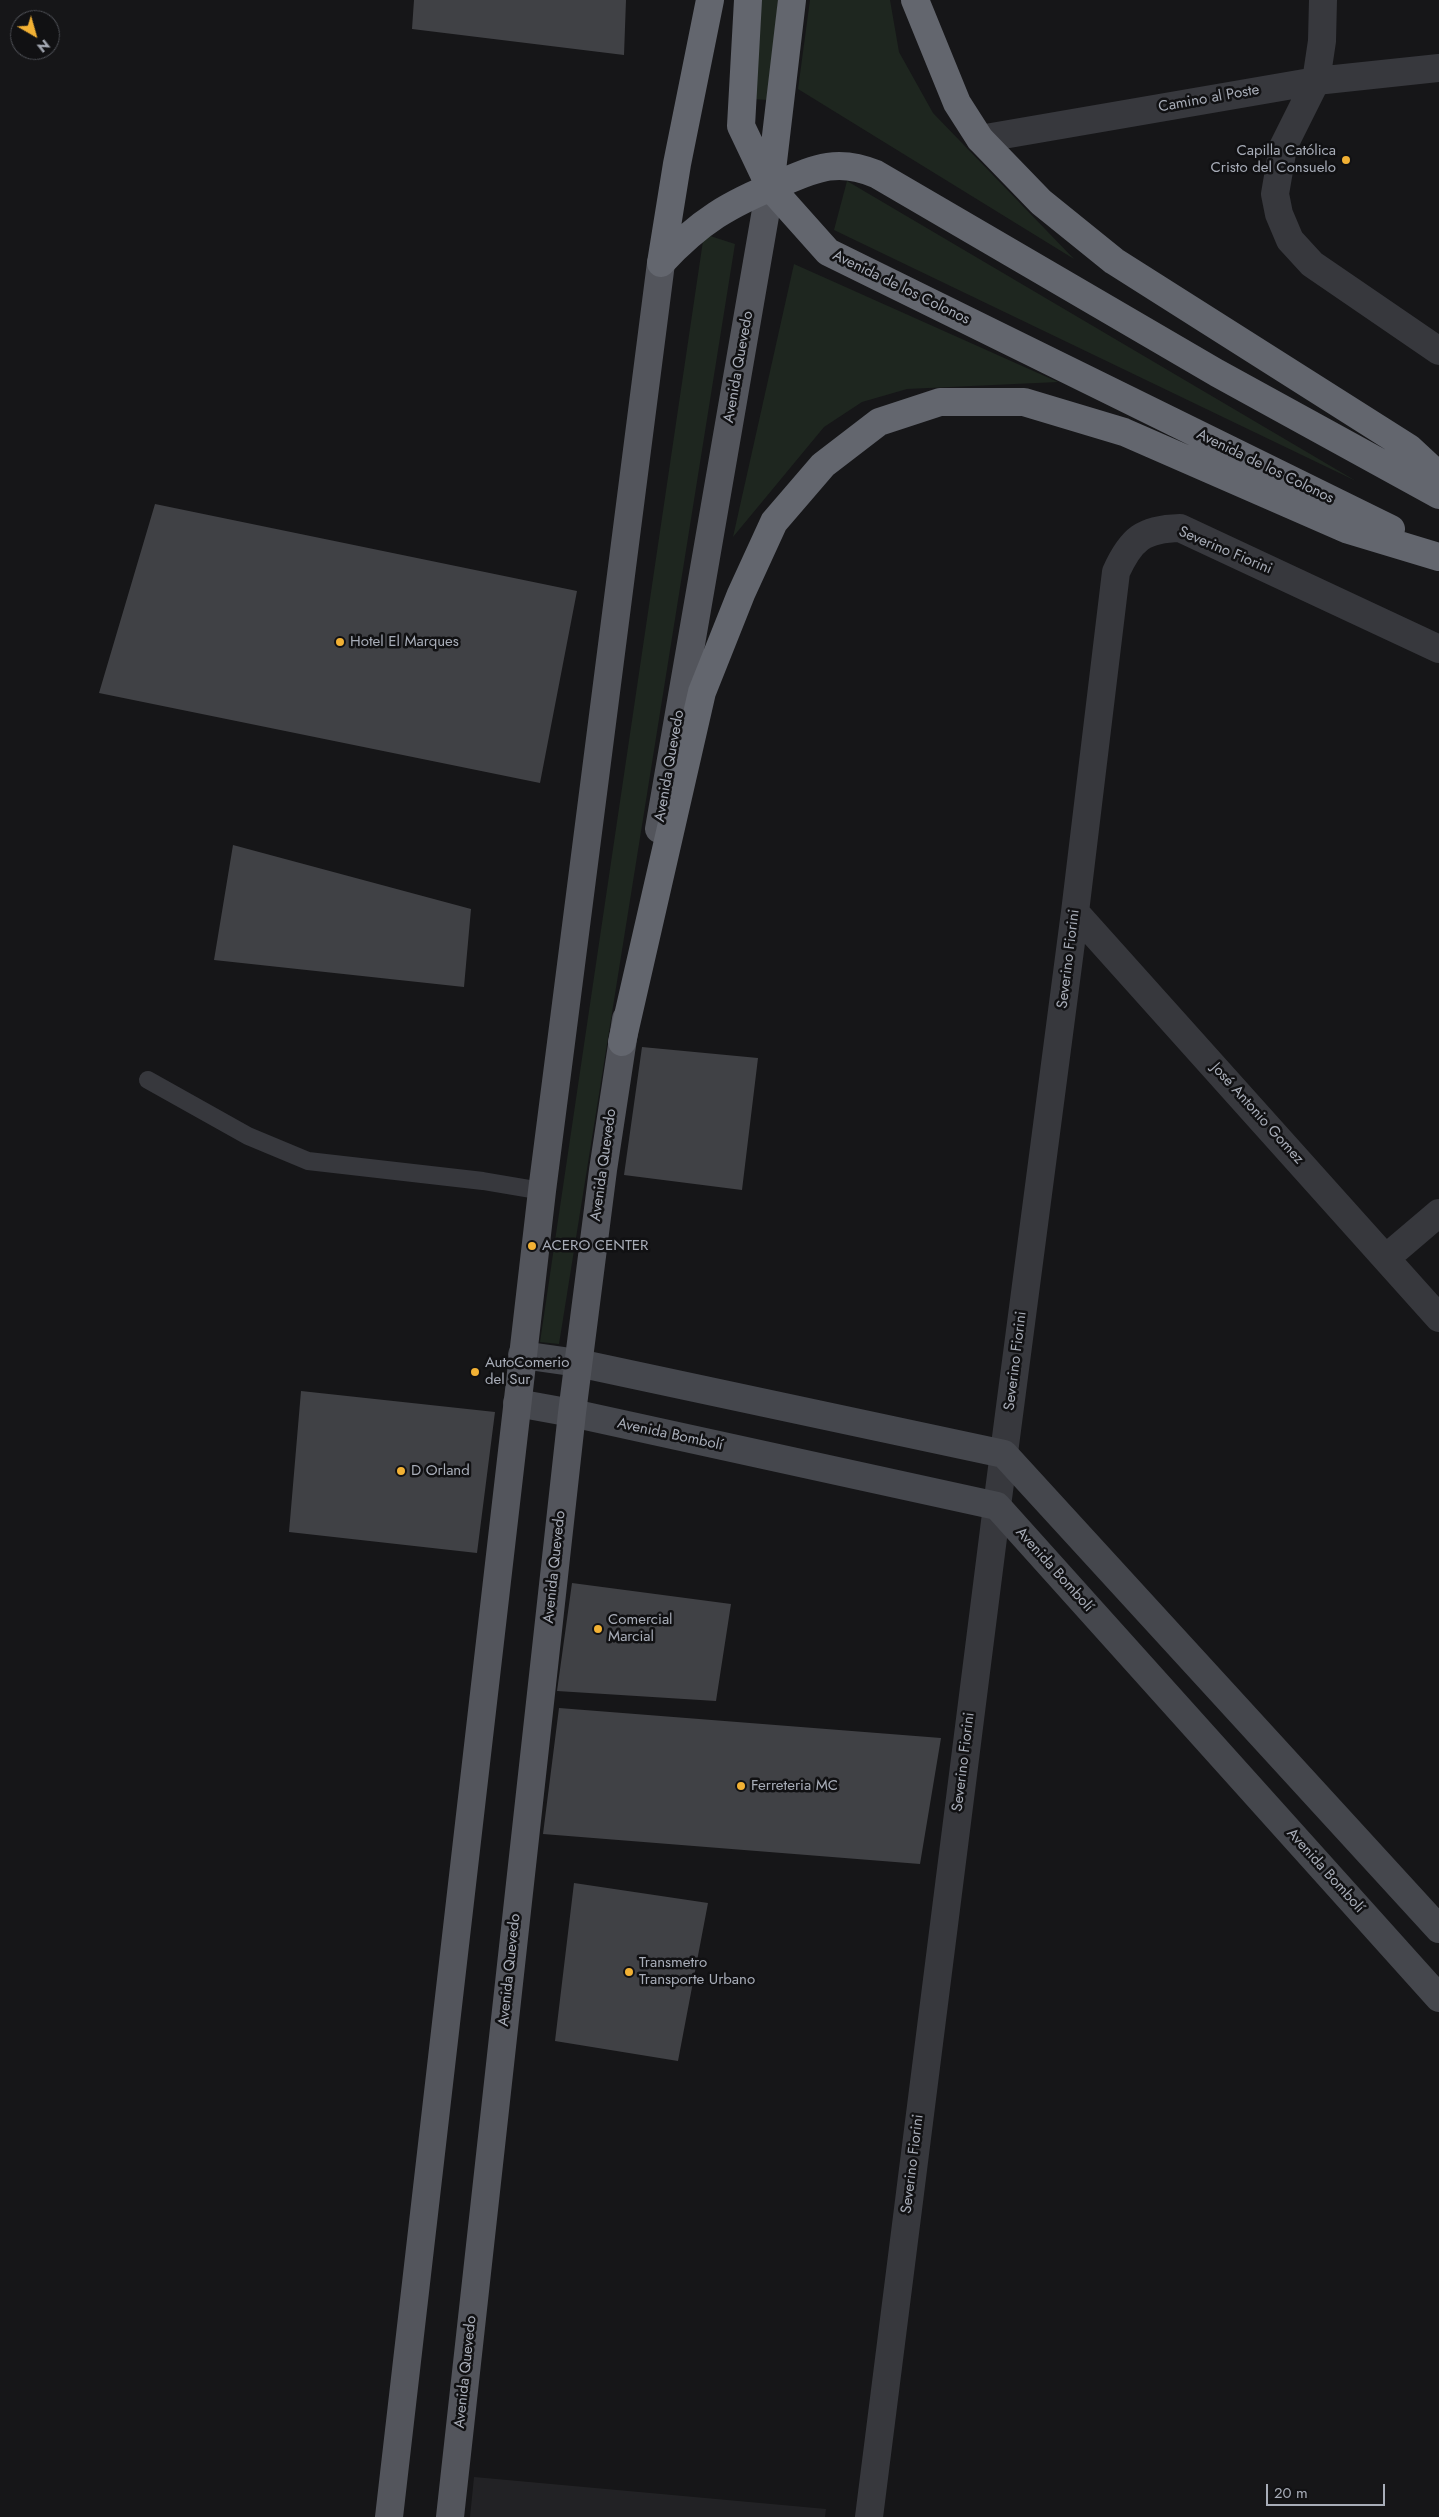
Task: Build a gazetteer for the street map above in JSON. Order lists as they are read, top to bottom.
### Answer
{
  "streets": {
    "highway": ["Avenida de los Colonos", "Avenida Quevedo"],
    "street": [
      "Camino al Poste",
      "Severino Fiorini",
      "José Antonio Gomez",
      "Avenida Bombolí"
    ]
  },
  "crossings": [
    ["Avenida de los Colonos", "Avenida Quevedo"],
    ["Avenida Quevedo", "Avenida Bombolí"],
    ["Severino Fiorini", "José Antonio Gomez"],
    ["Severino Fiorini", "Avenida Bombolí"]
  ],
  "places": [
    "Capilla Católica Cristo del Consuelo",
    "Hotel El Marques",
    "ACERO CENTER",
    "AutoComerio del Sur",
    "D Orland",
    "Comercial Marcial",
    "Ferreteria MC",
    "Transmetro Transporte Urbano"
  ],
  "scale_bar": "20 m",
  "north": "bottom right"
}
